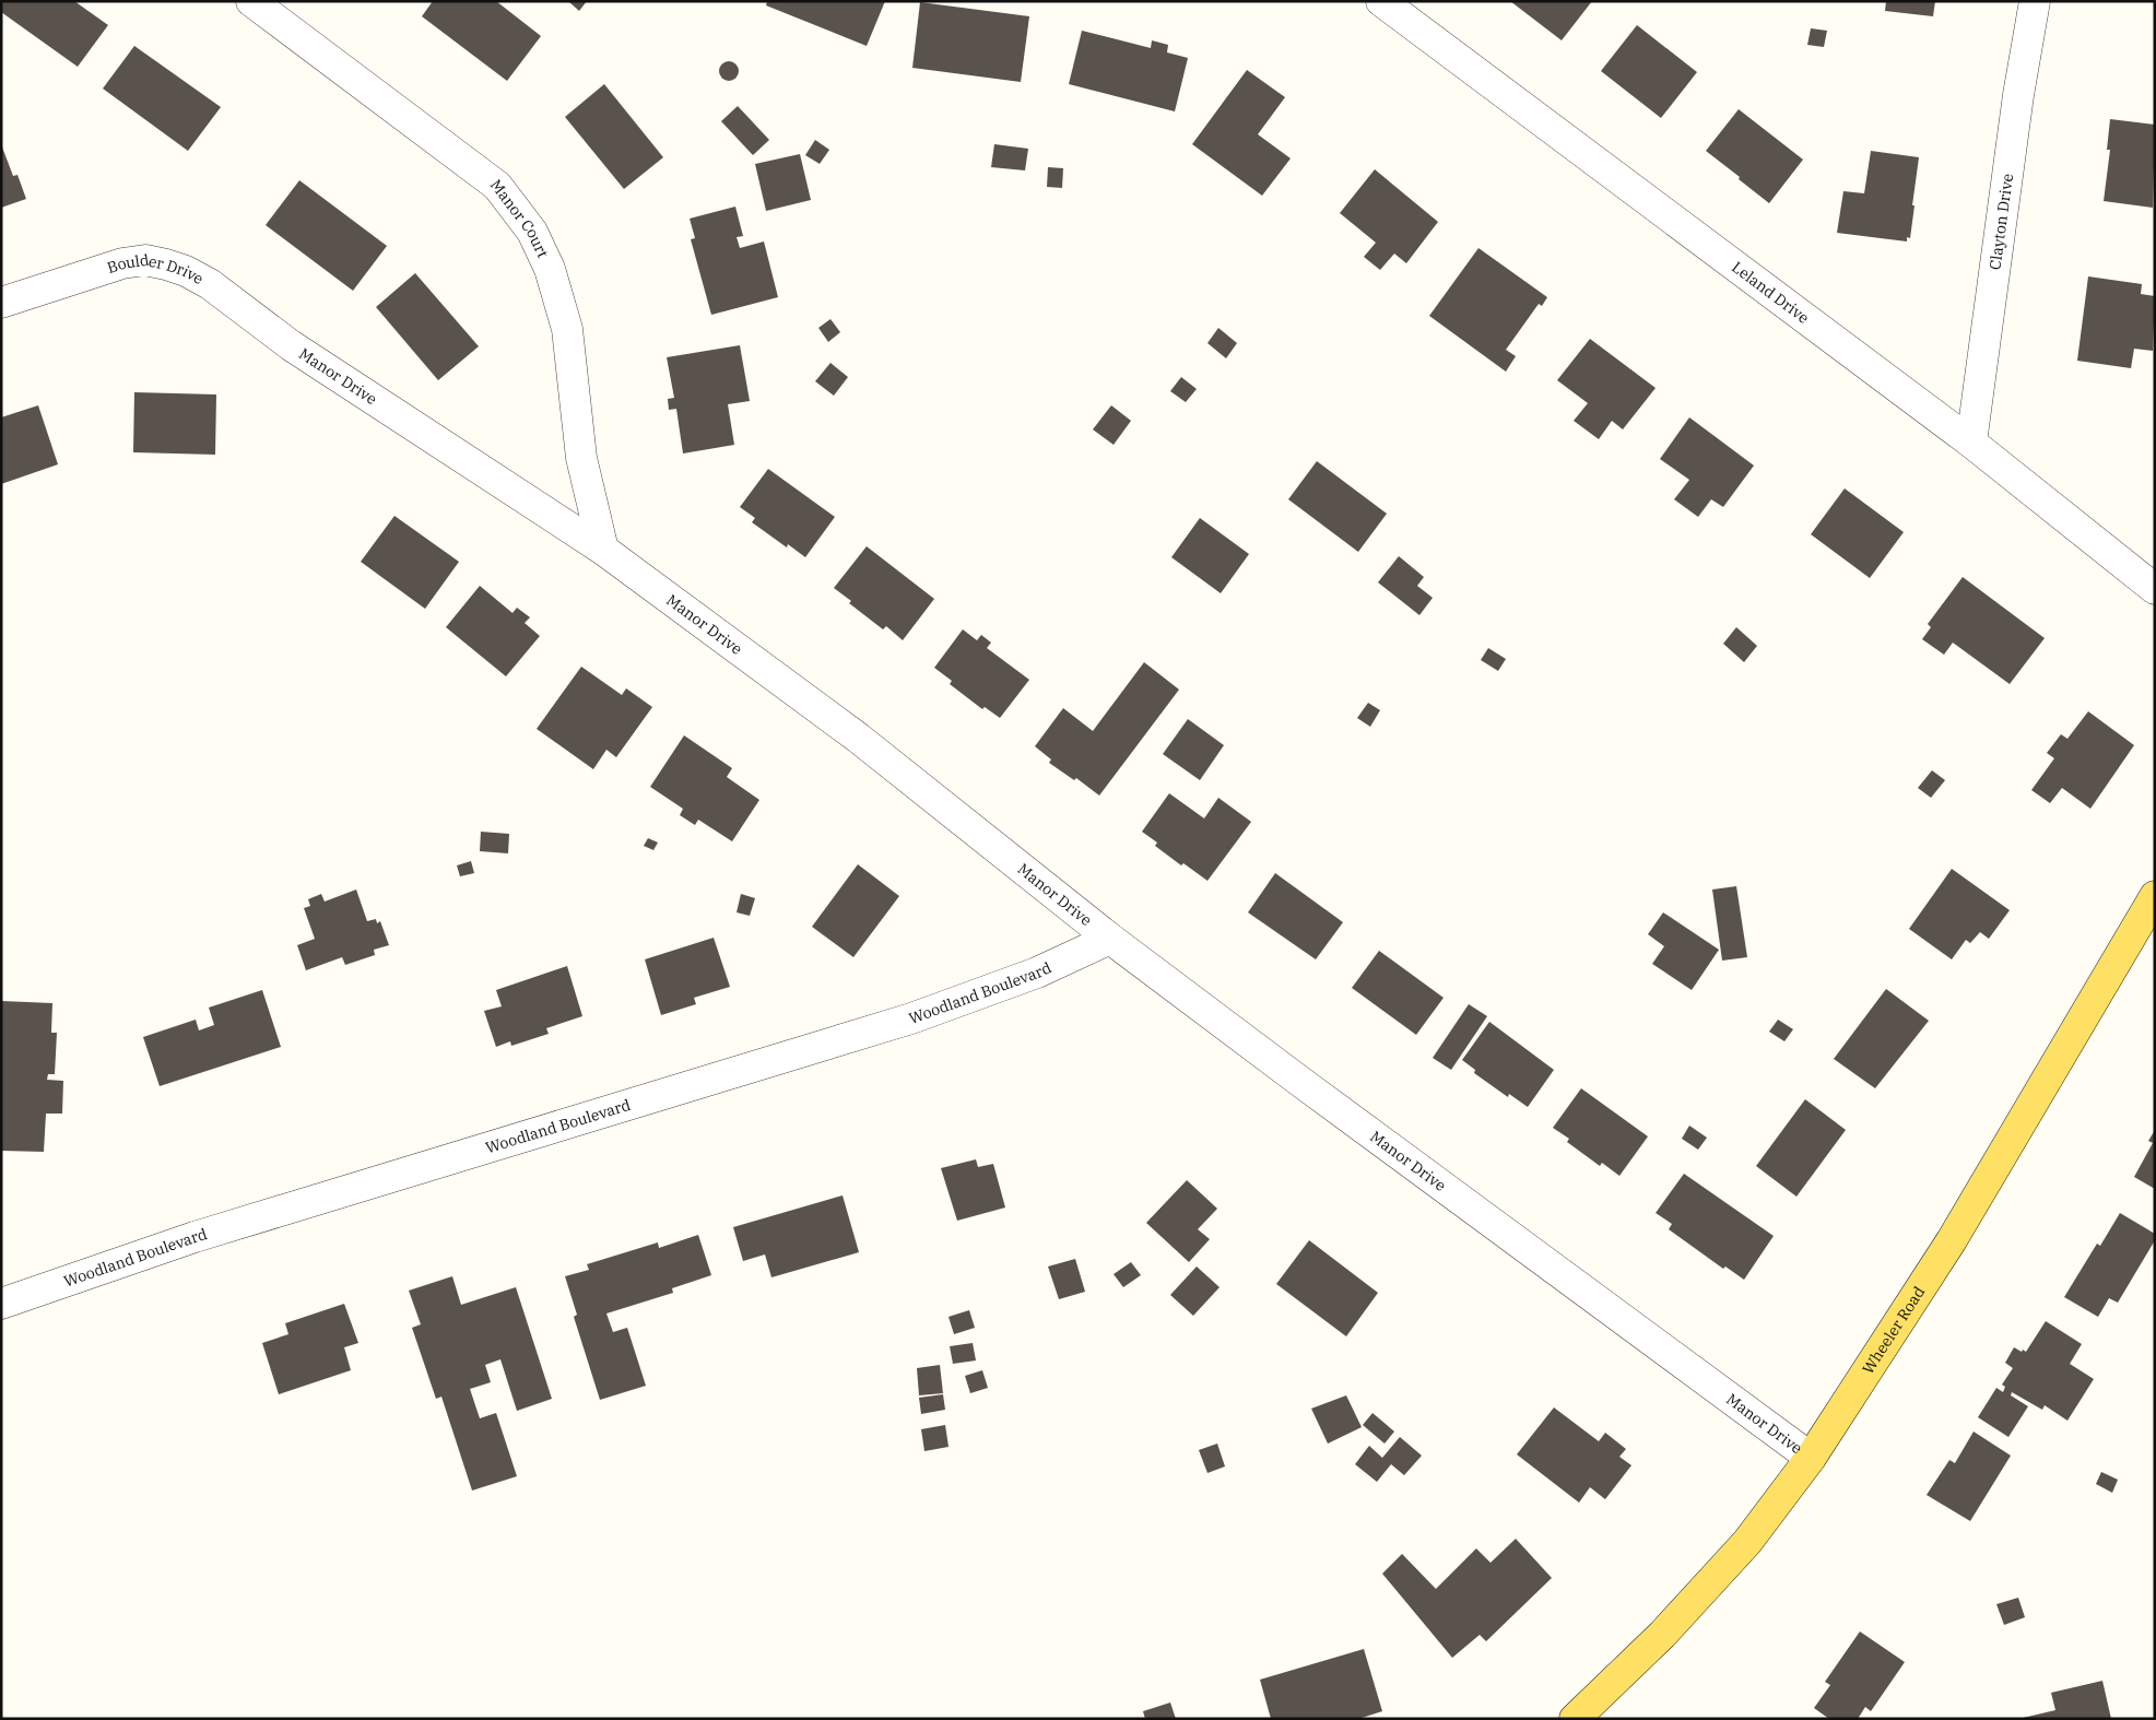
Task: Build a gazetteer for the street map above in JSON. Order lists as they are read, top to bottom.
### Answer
{
  "streets": {
    "main road": ["Wheeler Road"],
    "street": [
      "Manor Court",
      "Clayton Drive",
      "Boulder Drive",
      "Leland Drive",
      "Manor Drive",
      "Woodland Boulevard"
    ]
  },
  "crossings": [
    ["Manor Court", "Manor Drive"],
    ["Clayton Drive", "Leland Drive"],
    ["Boulder Drive", "Manor Drive"],
    ["Manor Drive", "Woodland Boulevard"],
    ["Manor Drive", "Wheeler Road"]
  ]
}
